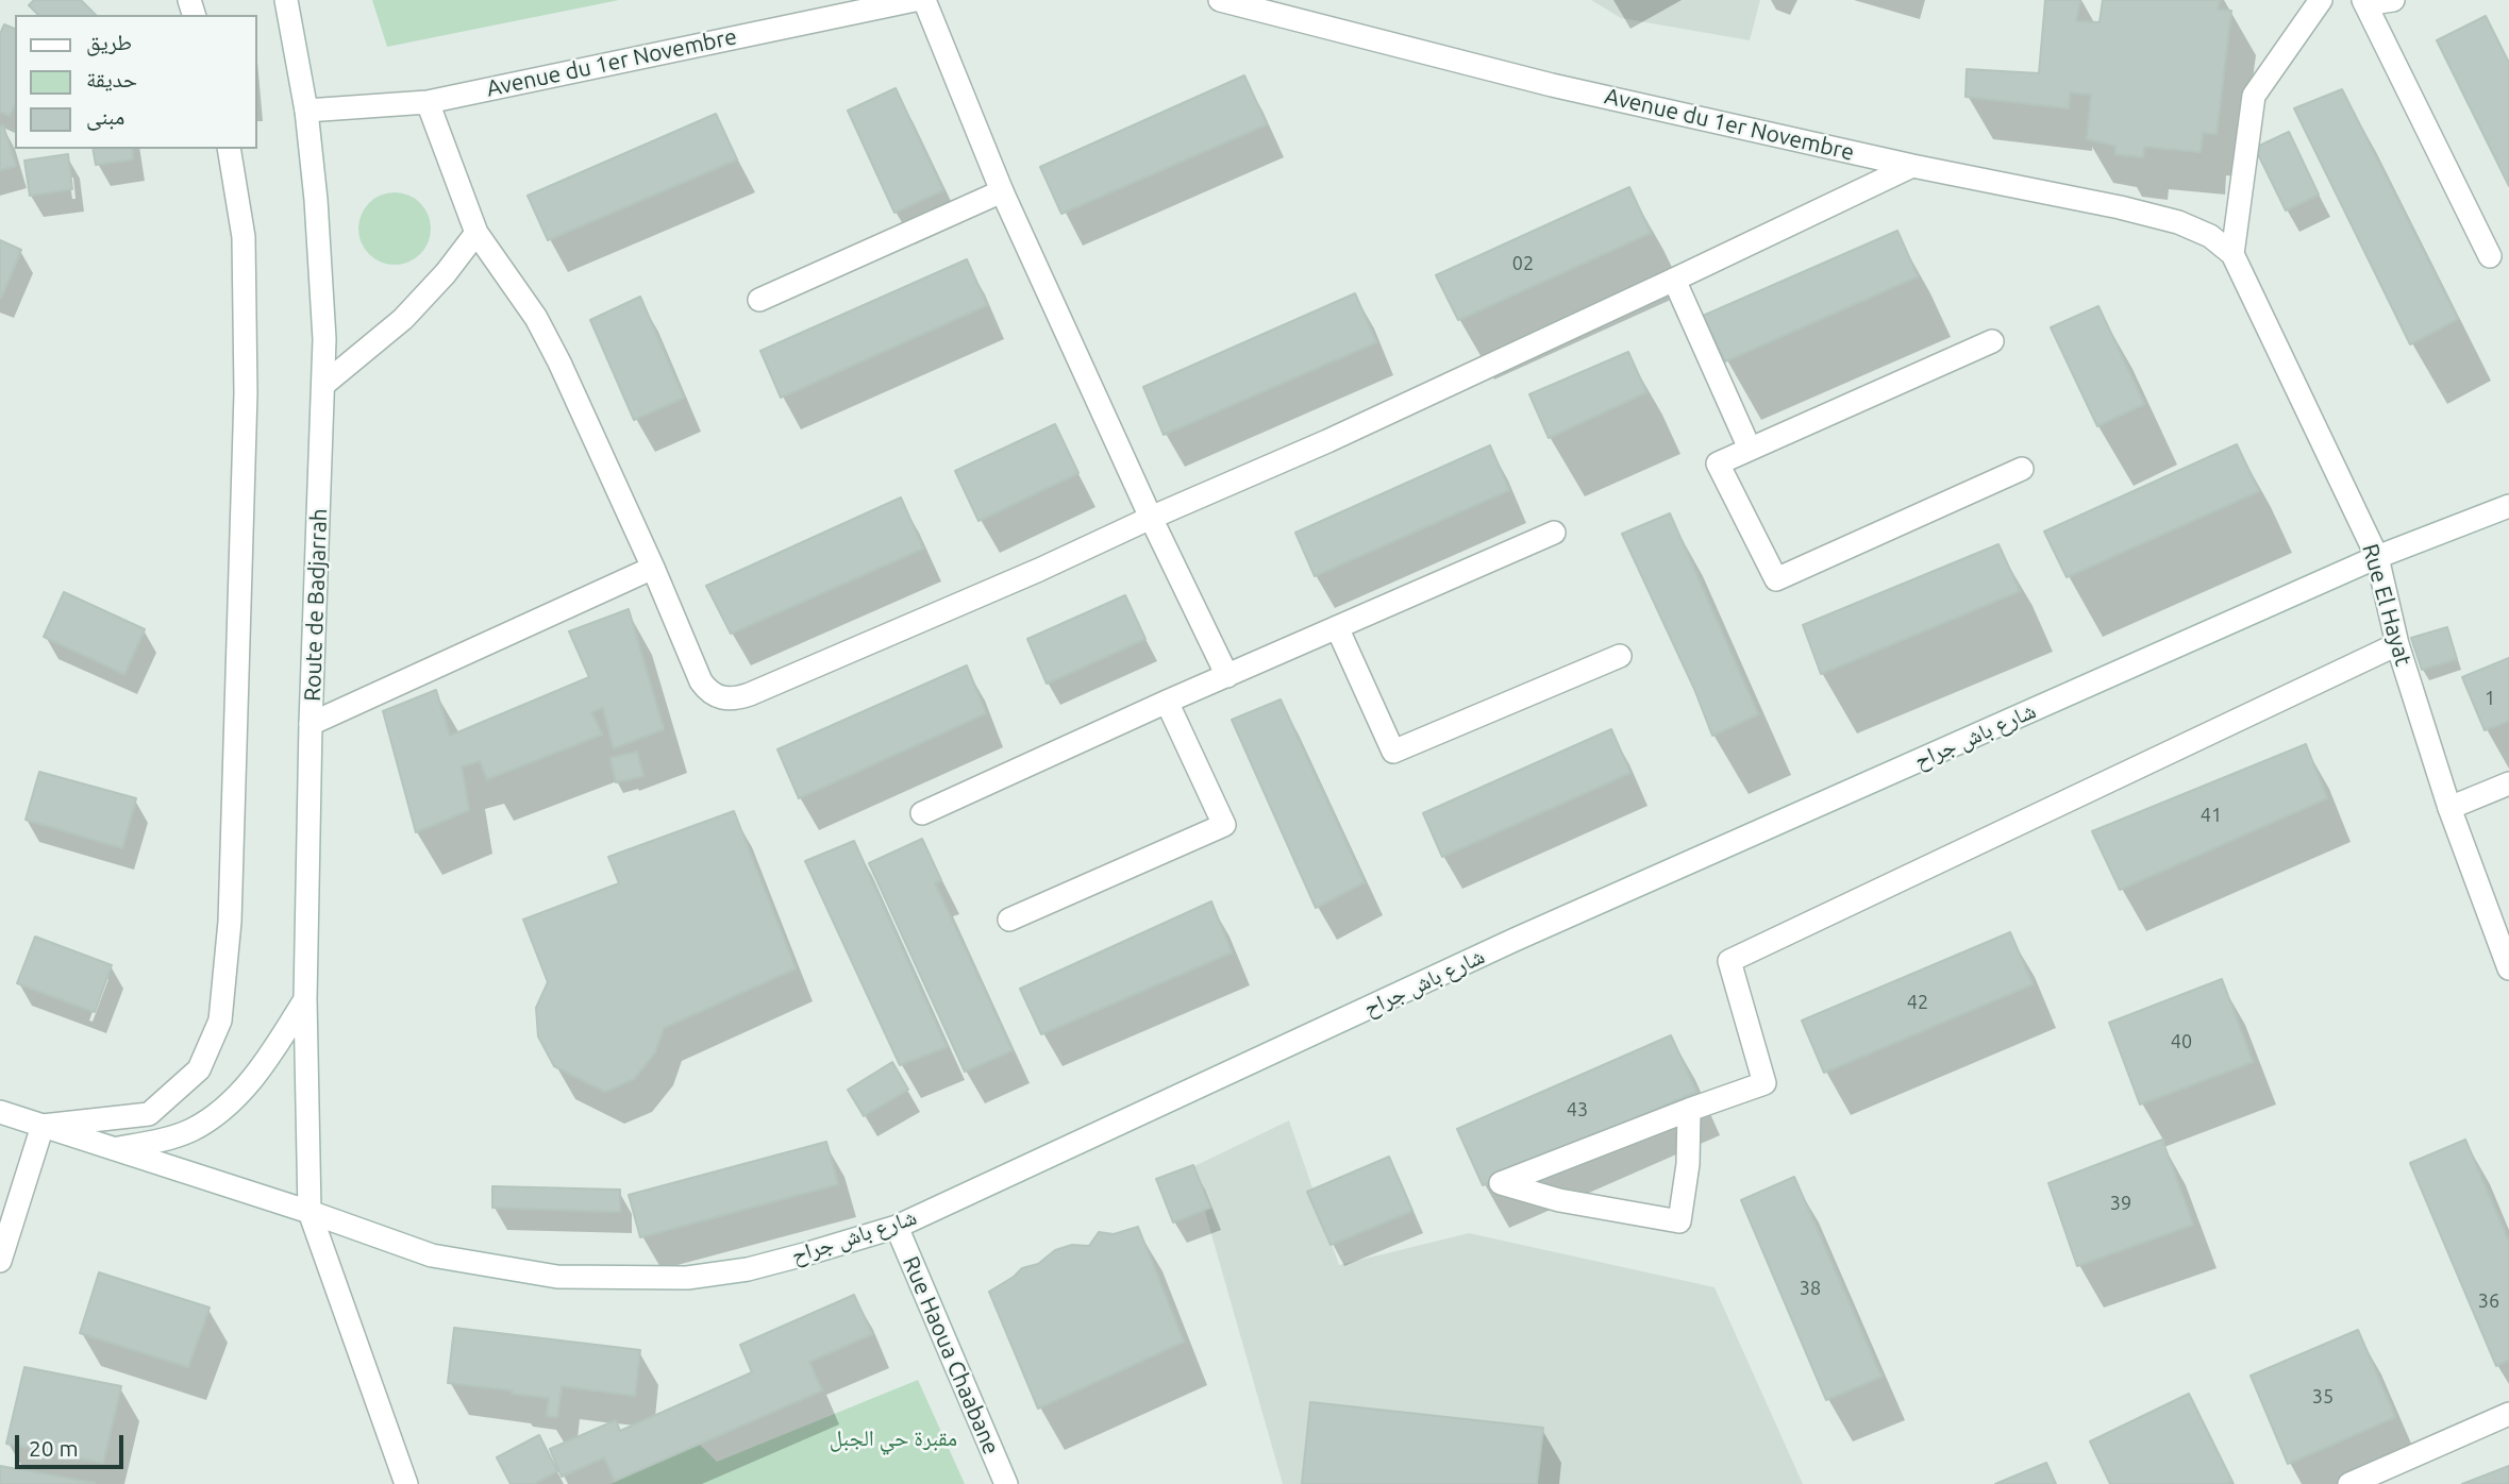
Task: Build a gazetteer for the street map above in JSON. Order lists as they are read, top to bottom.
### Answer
{
  "streets": {
    "street": [
      "Avenue du 1er Novembre",
      "Route de Badjarrah",
      "Rue El Hayat",
      "شارع باش جراح",
      "Rue Haoua Chaabane"
    ]
  },
  "crossings": [
    ["Avenue du 1er Novembre", "Route de Badjarrah"],
    ["Avenue du 1er Novembre", "Rue El Hayat"],
    ["Route de Badjarrah", "شارع باش جراح"],
    ["Rue El Hayat", "شارع باش جراح"],
    ["شارع باش جراح", "Rue Haoua Chaabane"]
  ],
  "parks": ["مقبرة حي الجبل"],
  "house_numbers": [
    "02",
    "1",
    "41",
    "42",
    "40",
    "43",
    "39",
    "38",
    "36",
    "35"
  ],
  "legend": ["طريق", "حديقة", "مبنى"],
  "scale_bar": "20 m"
}
